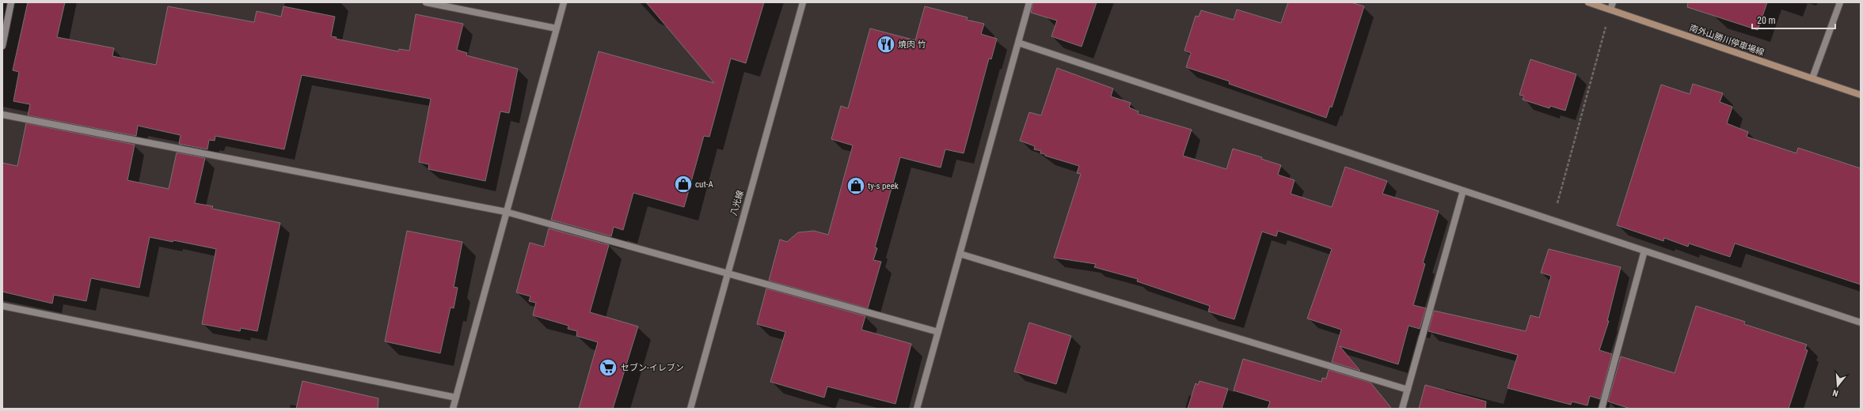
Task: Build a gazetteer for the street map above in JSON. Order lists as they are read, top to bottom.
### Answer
{
  "streets": {
    "main road": ["南外山勝川停車場線"],
    "street": ["八光線"]
  },
  "places": {
    "restaurant": ["焼肉 竹"],
    "shop": ["cut-A", "ty-s peek"],
    "supermarket": ["セブン-イレブン"]
  },
  "scale_bar": "20 m",
  "north": "bottom"
}
